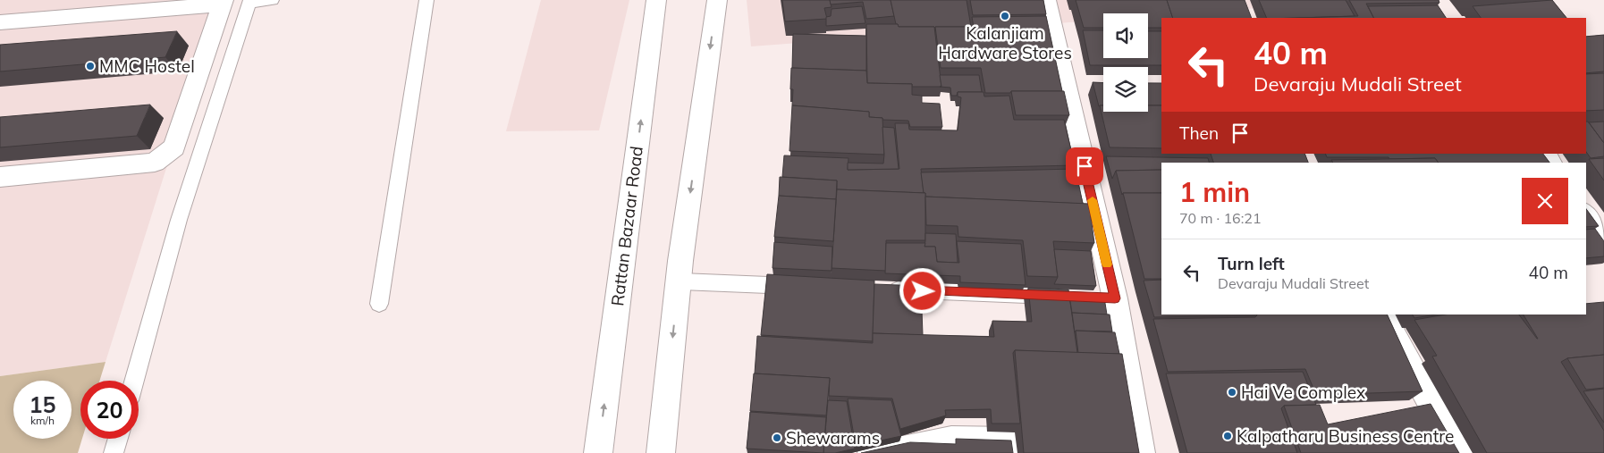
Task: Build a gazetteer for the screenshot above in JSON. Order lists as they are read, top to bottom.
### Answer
{
  "streets": {
    "street": ["Rattan Bazaar Road"]
  },
  "places": [
    "Kalanjiam Hardware Stores",
    "MMC Hostel",
    "Hai Ve Complex",
    "Kalpatharu Business Centre",
    "Shewarams"
  ],
  "page": {
    "turn": ["40 m", "Devaraju Mudali Street"],
    "then": "Then",
    "heading": ["1 min", "70 m · 16:21"],
    "list": [
      {
        "name": "Turn left",
        "note": "Devaraju Mudali Street",
        "value": "40 m"
      }
    ],
    "speed": "15 km/h",
    "limit": "20"
  }
}
